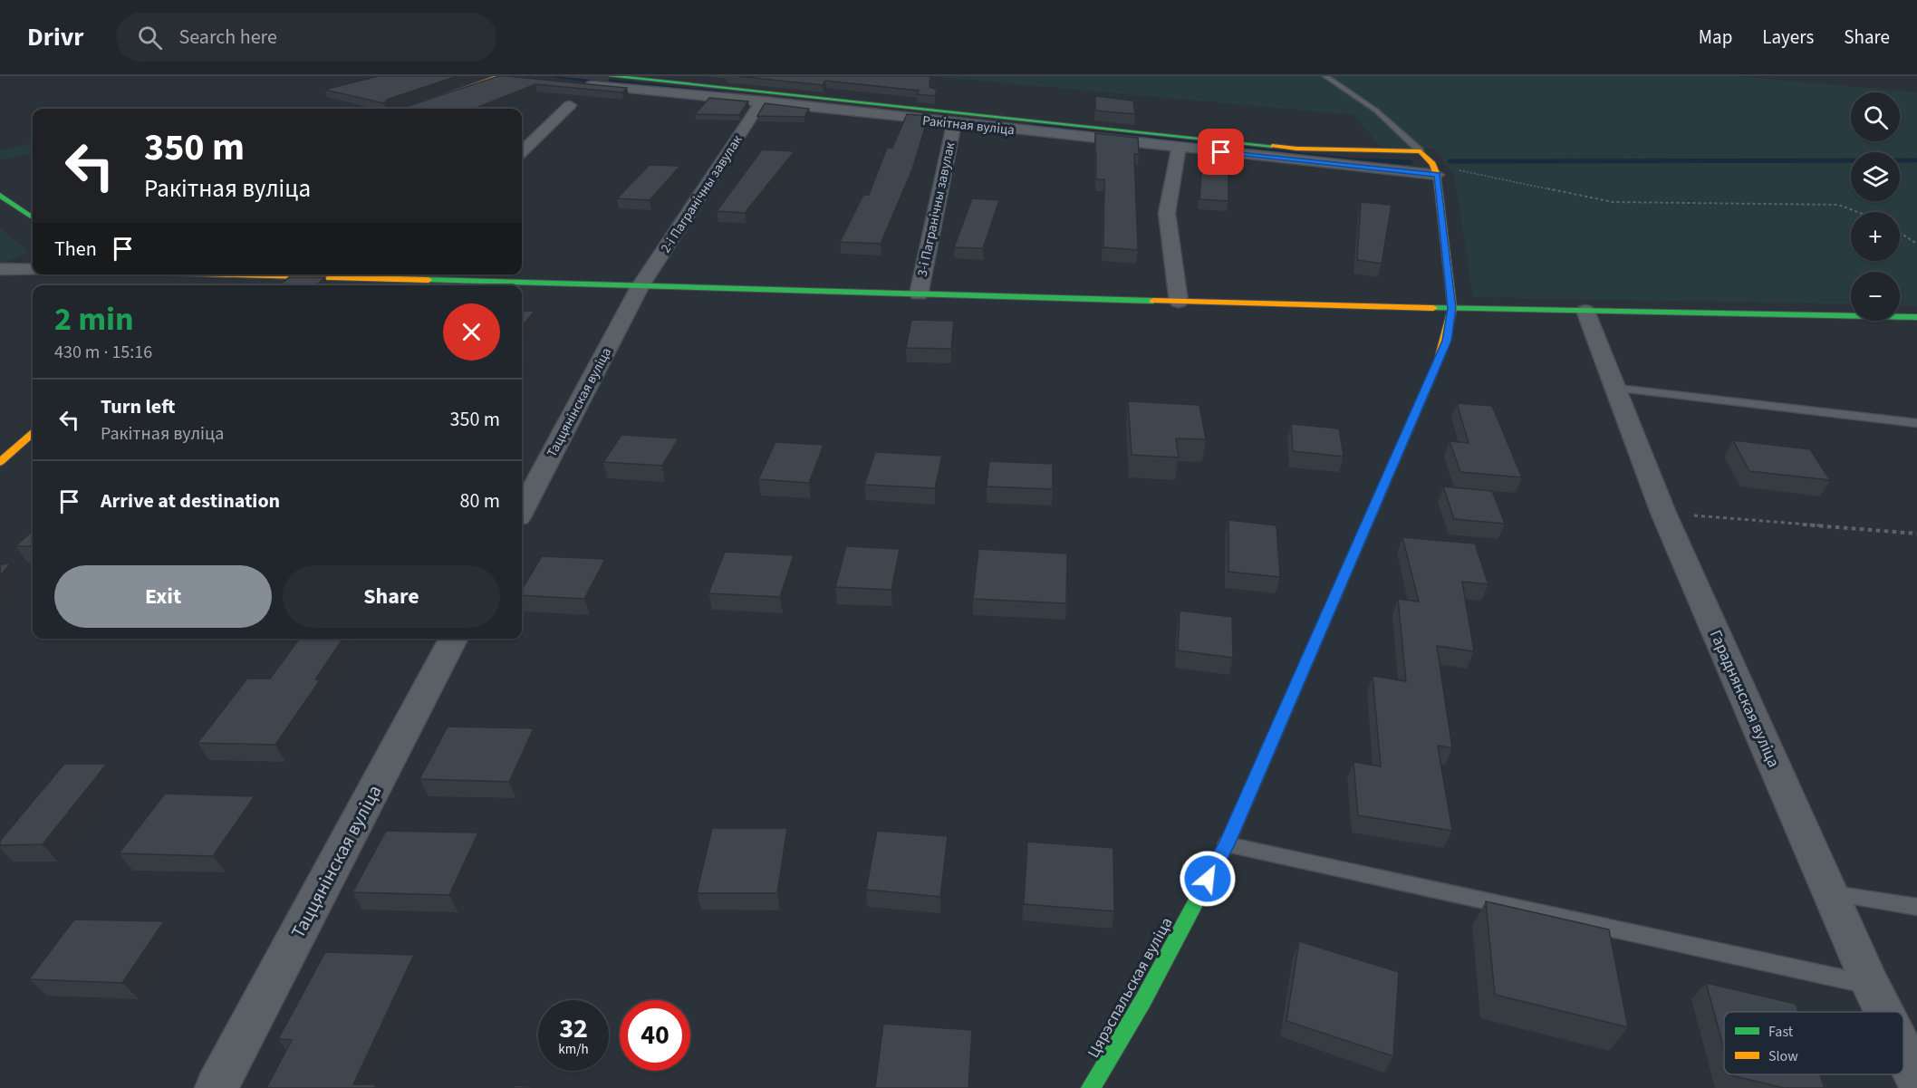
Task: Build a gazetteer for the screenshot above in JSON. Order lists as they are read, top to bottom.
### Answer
{
  "streets": {
    "street": [
      "Ракітная вуліца",
      "2-і Пагранічны завулак",
      "3-і Пагранічны завулак",
      "Таццянінская вуліца",
      "Гараднянская вуліца",
      "Цярэспальская вуліца"
    ]
  },
  "crossings": [
    ["Ракітная вуліца", "2-і Пагранічны завулак"],
    ["Ракітная вуліца", "3-і Пагранічны завулак"],
    ["Ракітная вуліца", "Цярэспальская вуліца"],
    ["2-і Пагранічны завулак", "Таццянінская вуліца"]
  ],
  "legend": ["Fast", "Slow"],
  "page": {
    "header": "Drivr",
    "search": "Search here",
    "nav": ["Map", "Layers", "Share"],
    "map_buttons": ["+", "−"],
    "turn": ["350 m", "Ракітная вуліца"],
    "then": "Then",
    "heading": ["2 min", "430 m · 15:16"],
    "list": [
      {
        "name": "Turn left",
        "note": "Ракітная вуліца",
        "value": "350 m"
      },
      {
        "name": "Arrive at destination",
        "value": "80 m"
      }
    ],
    "buttons": ["Exit", "Share"],
    "speed": "32 km/h",
    "limit": "40"
  }
}
